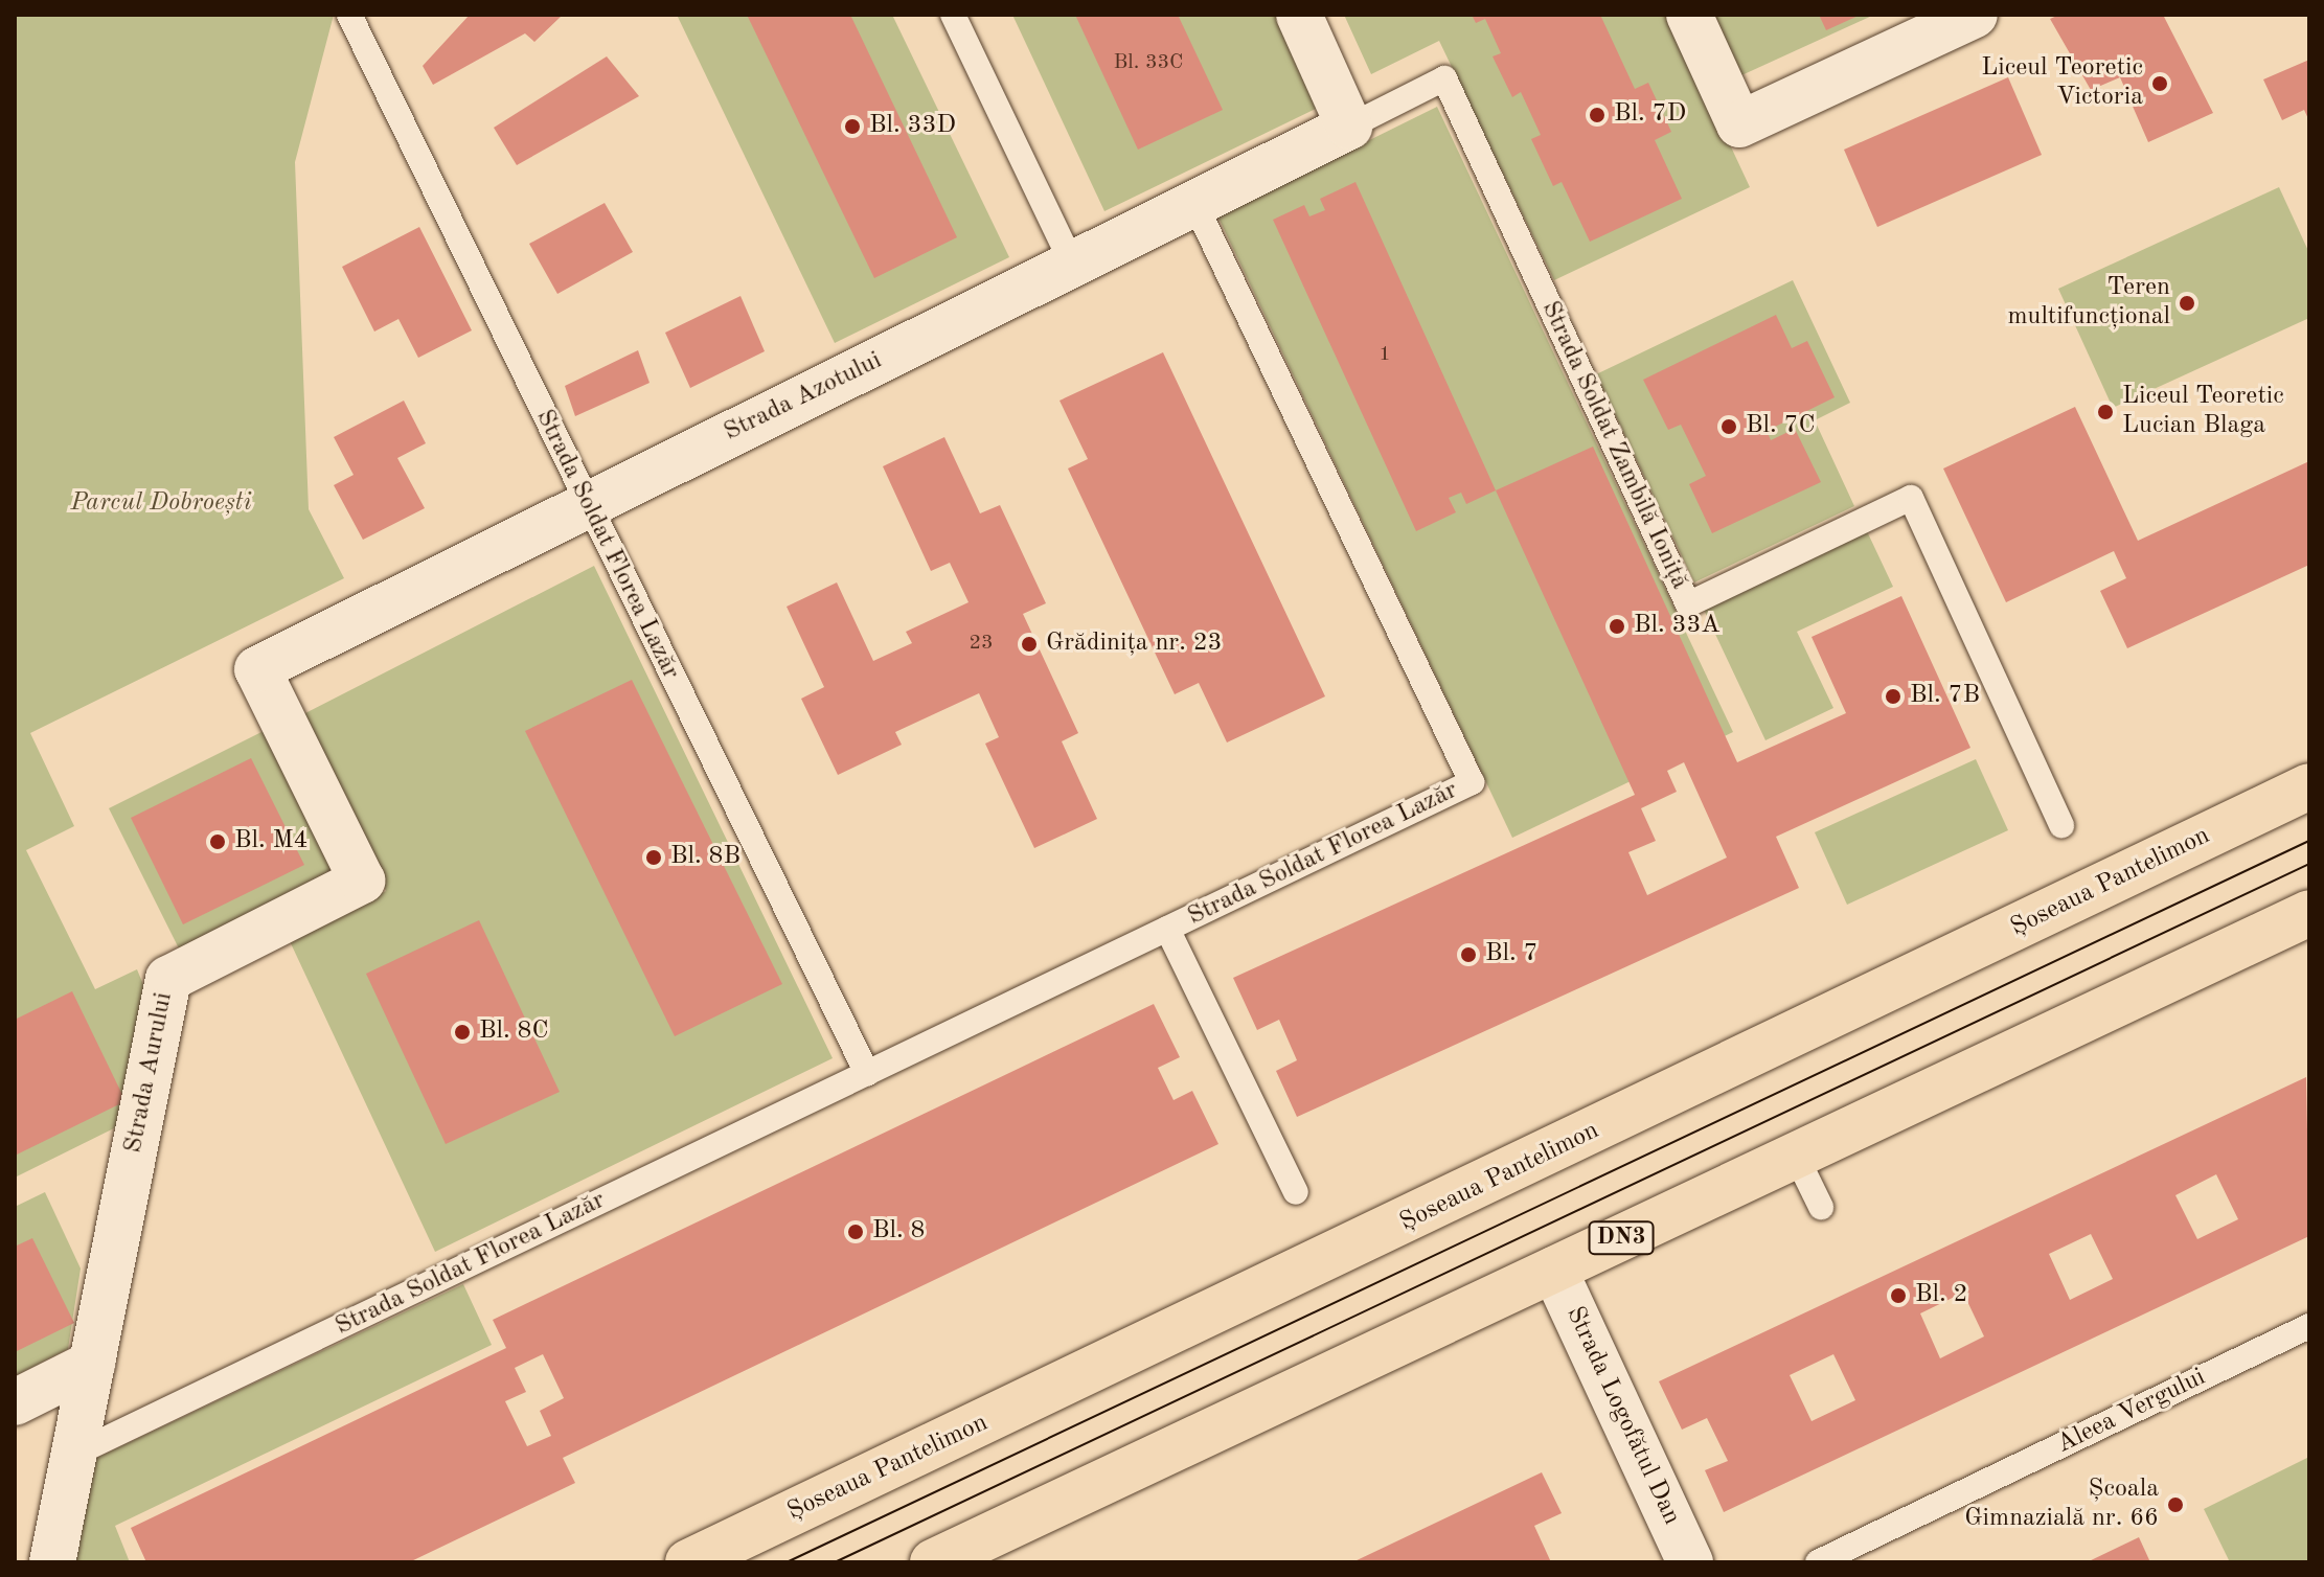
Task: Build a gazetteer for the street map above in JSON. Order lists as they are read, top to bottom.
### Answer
{
  "streets": {
    "main road": ["Șoseaua Pantelimon", "DN3"],
    "street": ["Strada Azotului", "Strada Aurului", "Strada Logofătul Dan"],
    "lane": ["Strada Soldat Zambilă Ioniță", "Strada Soldat Florea Lazăr", "Aleea Vergului"]
  },
  "crossings": [
    ["Strada Azotului", "Strada Soldat Zambilă Ioniță"],
    ["Strada Azotului", "Strada Soldat Florea Lazăr"],
    ["Strada Azotului", "Strada Aurului"],
    ["Strada Soldat Florea Lazăr", "Strada Aurului"],
    ["DN3", "Strada Logofătul Dan"]
  ],
  "parks": ["Parcul Dobroești"],
  "places": [
    "Liceul Teoretic Victoria",
    "Bl. 7D",
    "Bl. 33D",
    "Teren multifuncțional",
    "Liceul Teoretic Lucian Blaga",
    "Bl. 7C",
    "Bl. 33A",
    "Grădinița nr. 23",
    "Bl. 7B",
    "Bl. M4",
    "Bl. 8B",
    "Bl. 7",
    "Bl. 8C",
    "Bl. 8",
    "Bl. 2",
    "Școala Gimnazială nr. 66"
  ],
  "house_numbers": ["Bl. 33C", "1", "23"]
}
